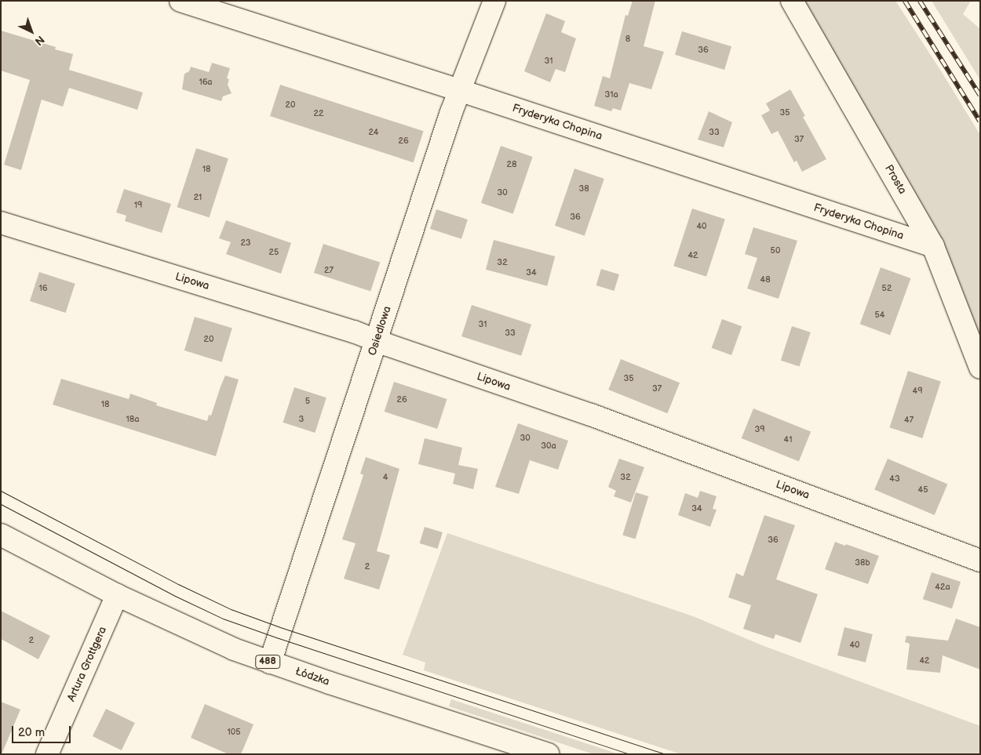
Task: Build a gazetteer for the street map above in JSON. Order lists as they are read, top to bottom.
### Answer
{
  "streets": {
    "street": [
      "Fryderyka Chopina",
      "Prosta",
      "Lipowa",
      "Osiedlowa",
      "488",
      "Artura Grottgera",
      "Łódzka"
    ]
  },
  "crossings": [
    ["Fryderyka Chopina", "Prosta"],
    ["Fryderyka Chopina", "Osiedlowa"],
    ["Lipowa", "Osiedlowa"],
    ["Osiedlowa", "Łódzka"],
    ["Artura Grottgera", "Łódzka"]
  ],
  "house_numbers": [
    "8",
    "36",
    "31",
    "16a",
    "31a",
    "20",
    "35",
    "22",
    "24",
    "33",
    "37",
    "26",
    "28",
    "18",
    "38",
    "30",
    "21",
    "19",
    "36",
    "40",
    "23",
    "50",
    "25",
    "42",
    "32",
    "27",
    "34",
    "48",
    "16",
    "52",
    "54",
    "31",
    "33",
    "20",
    "35",
    "37",
    "49",
    "26",
    "5",
    "18",
    "18a",
    "3",
    "47",
    "39",
    "30",
    "41",
    "30a",
    "4",
    "32",
    "43",
    "45",
    "34",
    "36",
    "38b",
    "2",
    "42a",
    "2",
    "40",
    "42",
    "105"
  ],
  "scale_bar": "20 m",
  "north": "bottom right"
}
